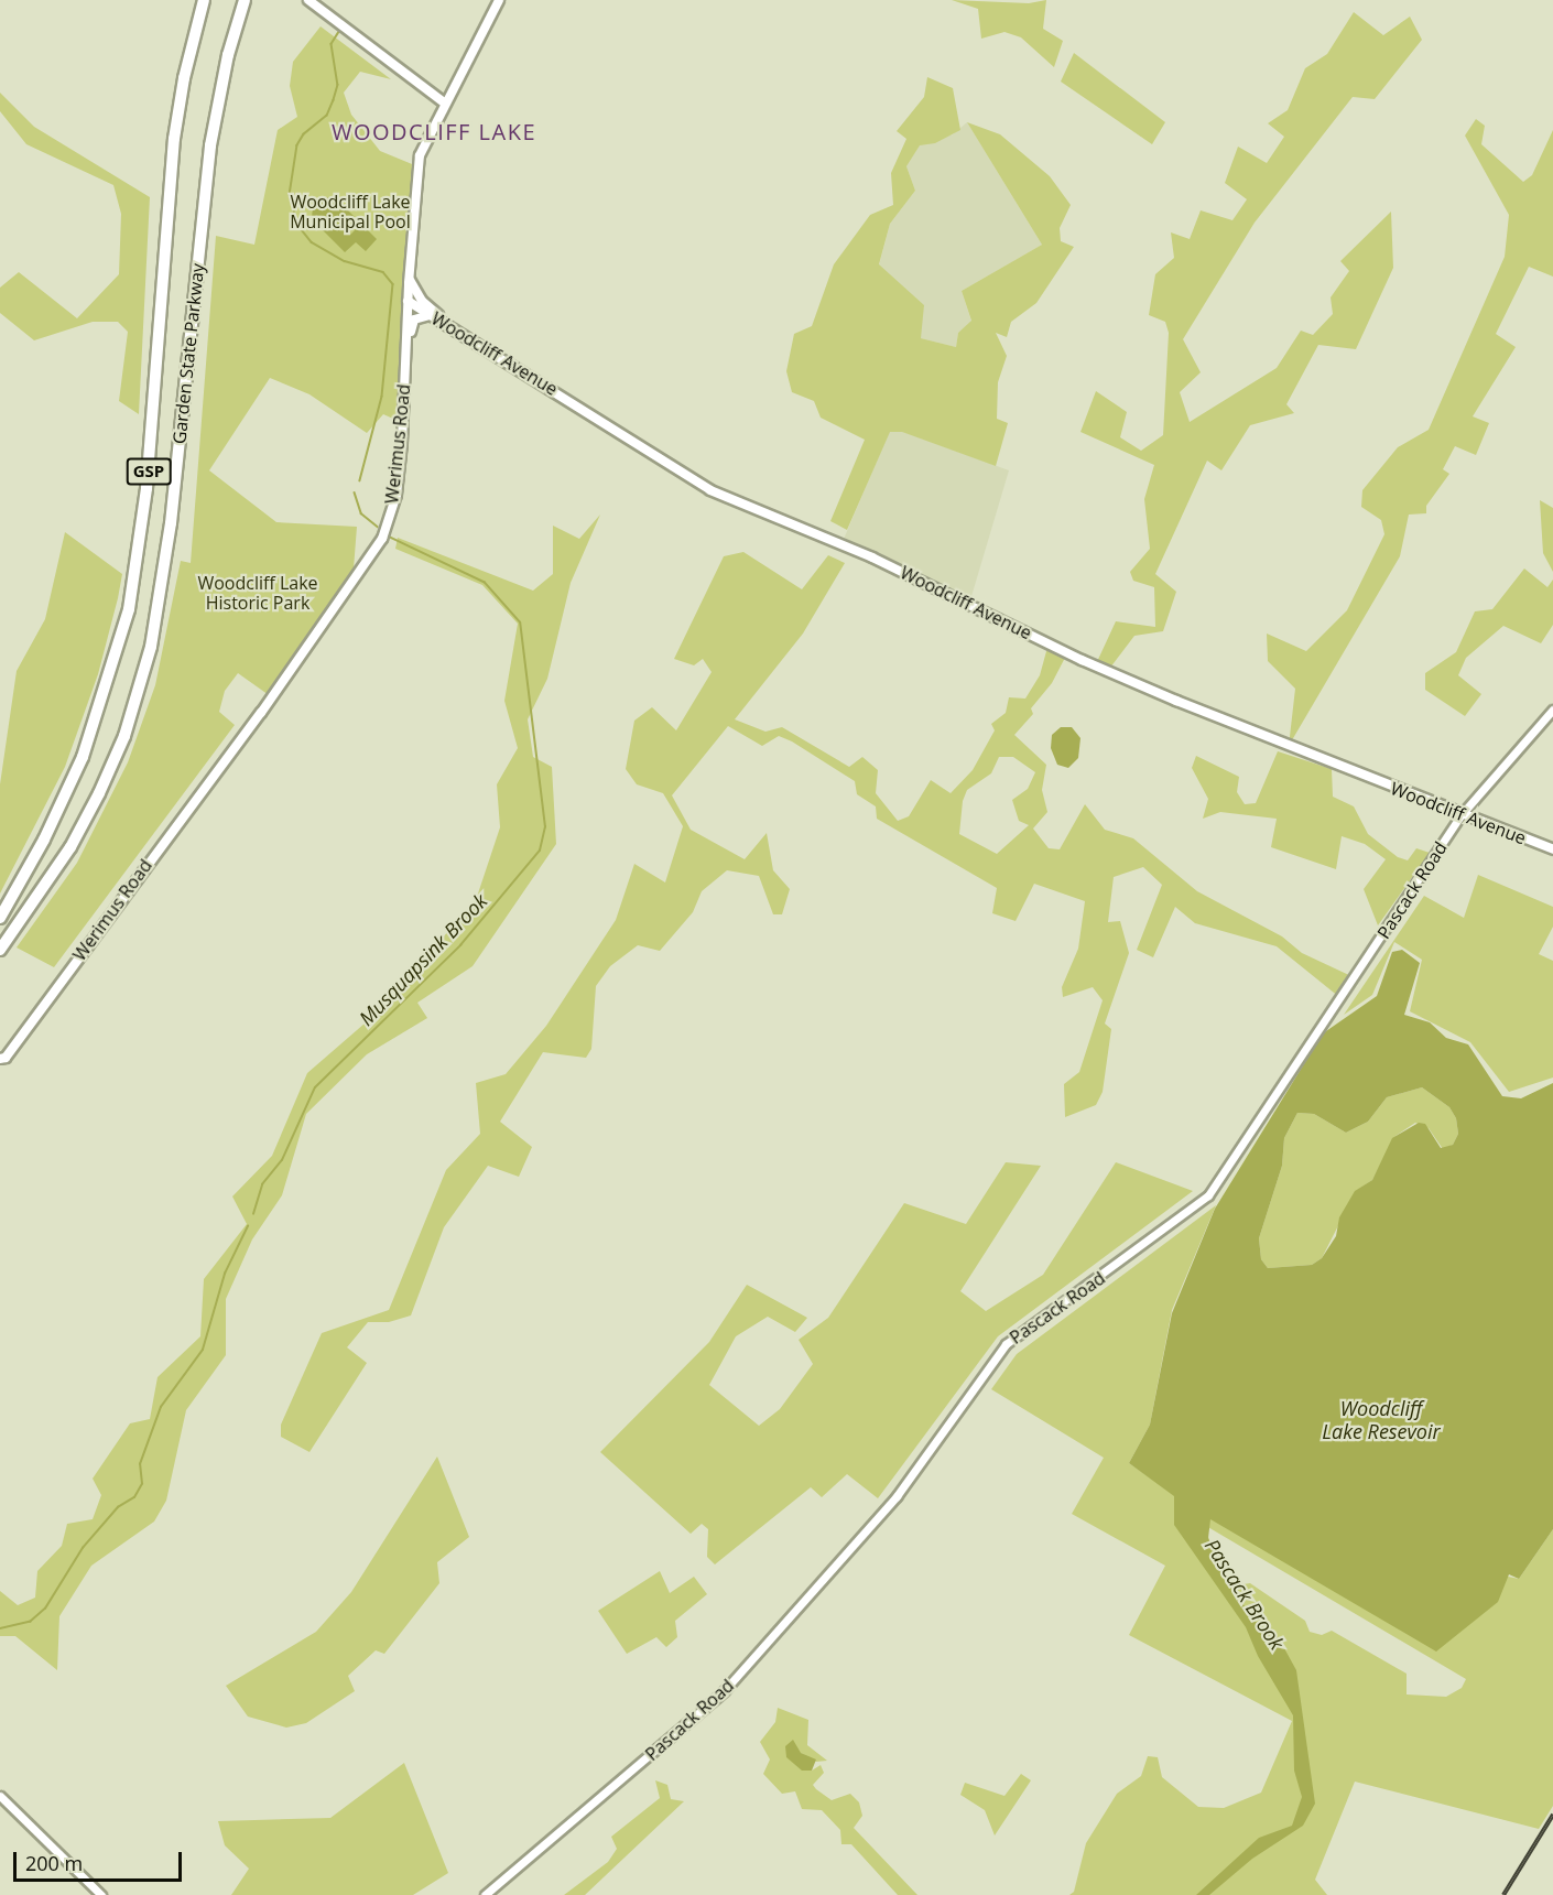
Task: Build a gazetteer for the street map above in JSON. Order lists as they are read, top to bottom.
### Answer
{
  "streets": {
    "highway": ["Garden State Parkway", "GSP"],
    "main road": ["Woodcliff Avenue", "Werimus Road"],
    "street": ["Pascack Road"]
  },
  "crossings": [
    ["Woodcliff Avenue", "Werimus Road"],
    ["Woodcliff Avenue", "Pascack Road"]
  ],
  "districts": ["WOODCLIFF LAKE"],
  "water": ["Musquapsink Brook", "Woodcliff Lake Resevoir", "Pascack Brook"],
  "parks": ["Woodcliff Lake Municipal Pool", "Woodcliff Lake Historic Park"],
  "scale_bar": "200 m"
}
